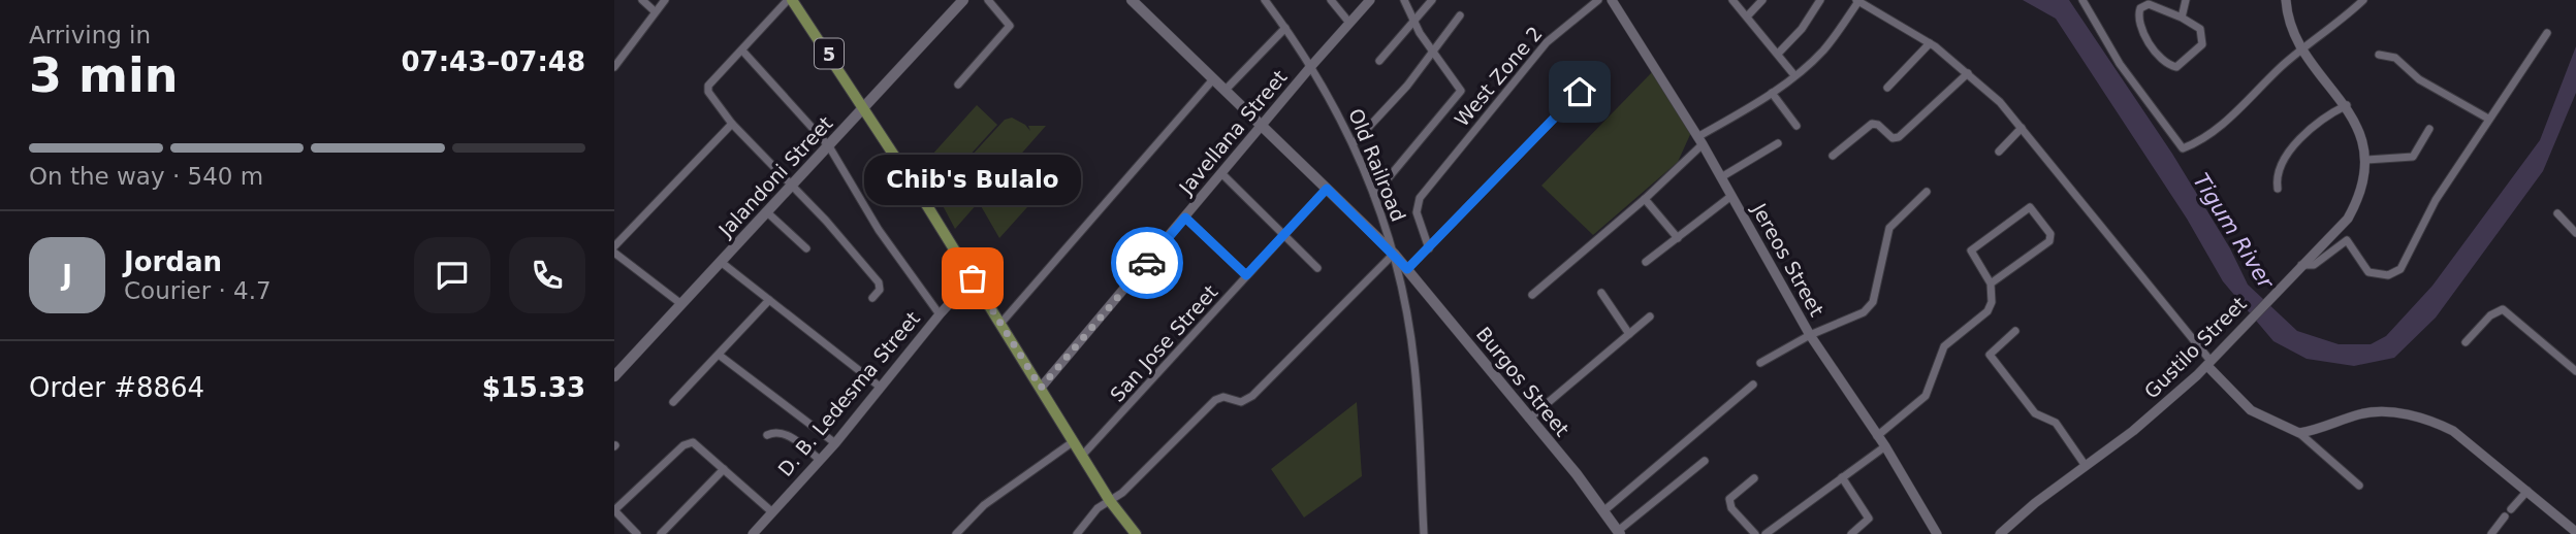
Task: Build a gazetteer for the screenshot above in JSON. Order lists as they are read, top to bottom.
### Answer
{
  "streets": {
    "main road": ["5", "Jalandoni Street", "Burgos Street"],
    "street": [
      "West Zone 2",
      "Javellana Street",
      "Old Railroad",
      "Jereos Street",
      "San Jose Street",
      "Gustilo Street",
      "D. B. Ledesma Street"
    ]
  },
  "crossings": [
    ["5", "Javellana Street"],
    ["5", "Jalandoni Street"],
    ["5", "San Jose Street"],
    ["5", "D. B. Ledesma Street"],
    ["Javellana Street", "Old Railroad"],
    ["Javellana Street", "Burgos Street"],
    ["Old Railroad", "Burgos Street"],
    ["San Jose Street", "Burgos Street"]
  ],
  "water": ["Tigum River"],
  "places": ["Chib's Bulalo"],
  "page": {
    "heading": ["3 min", "Arriving in", "07:43–07:48"],
    "panel": [
      "Jordan",
      "Courier · 4.7",
      "Order #8864",
      "$15.33"
    ],
    "bar": "On the way · 540 m",
    "bubble": "Chib's Bulalo",
    "round": "J"
  }
}
